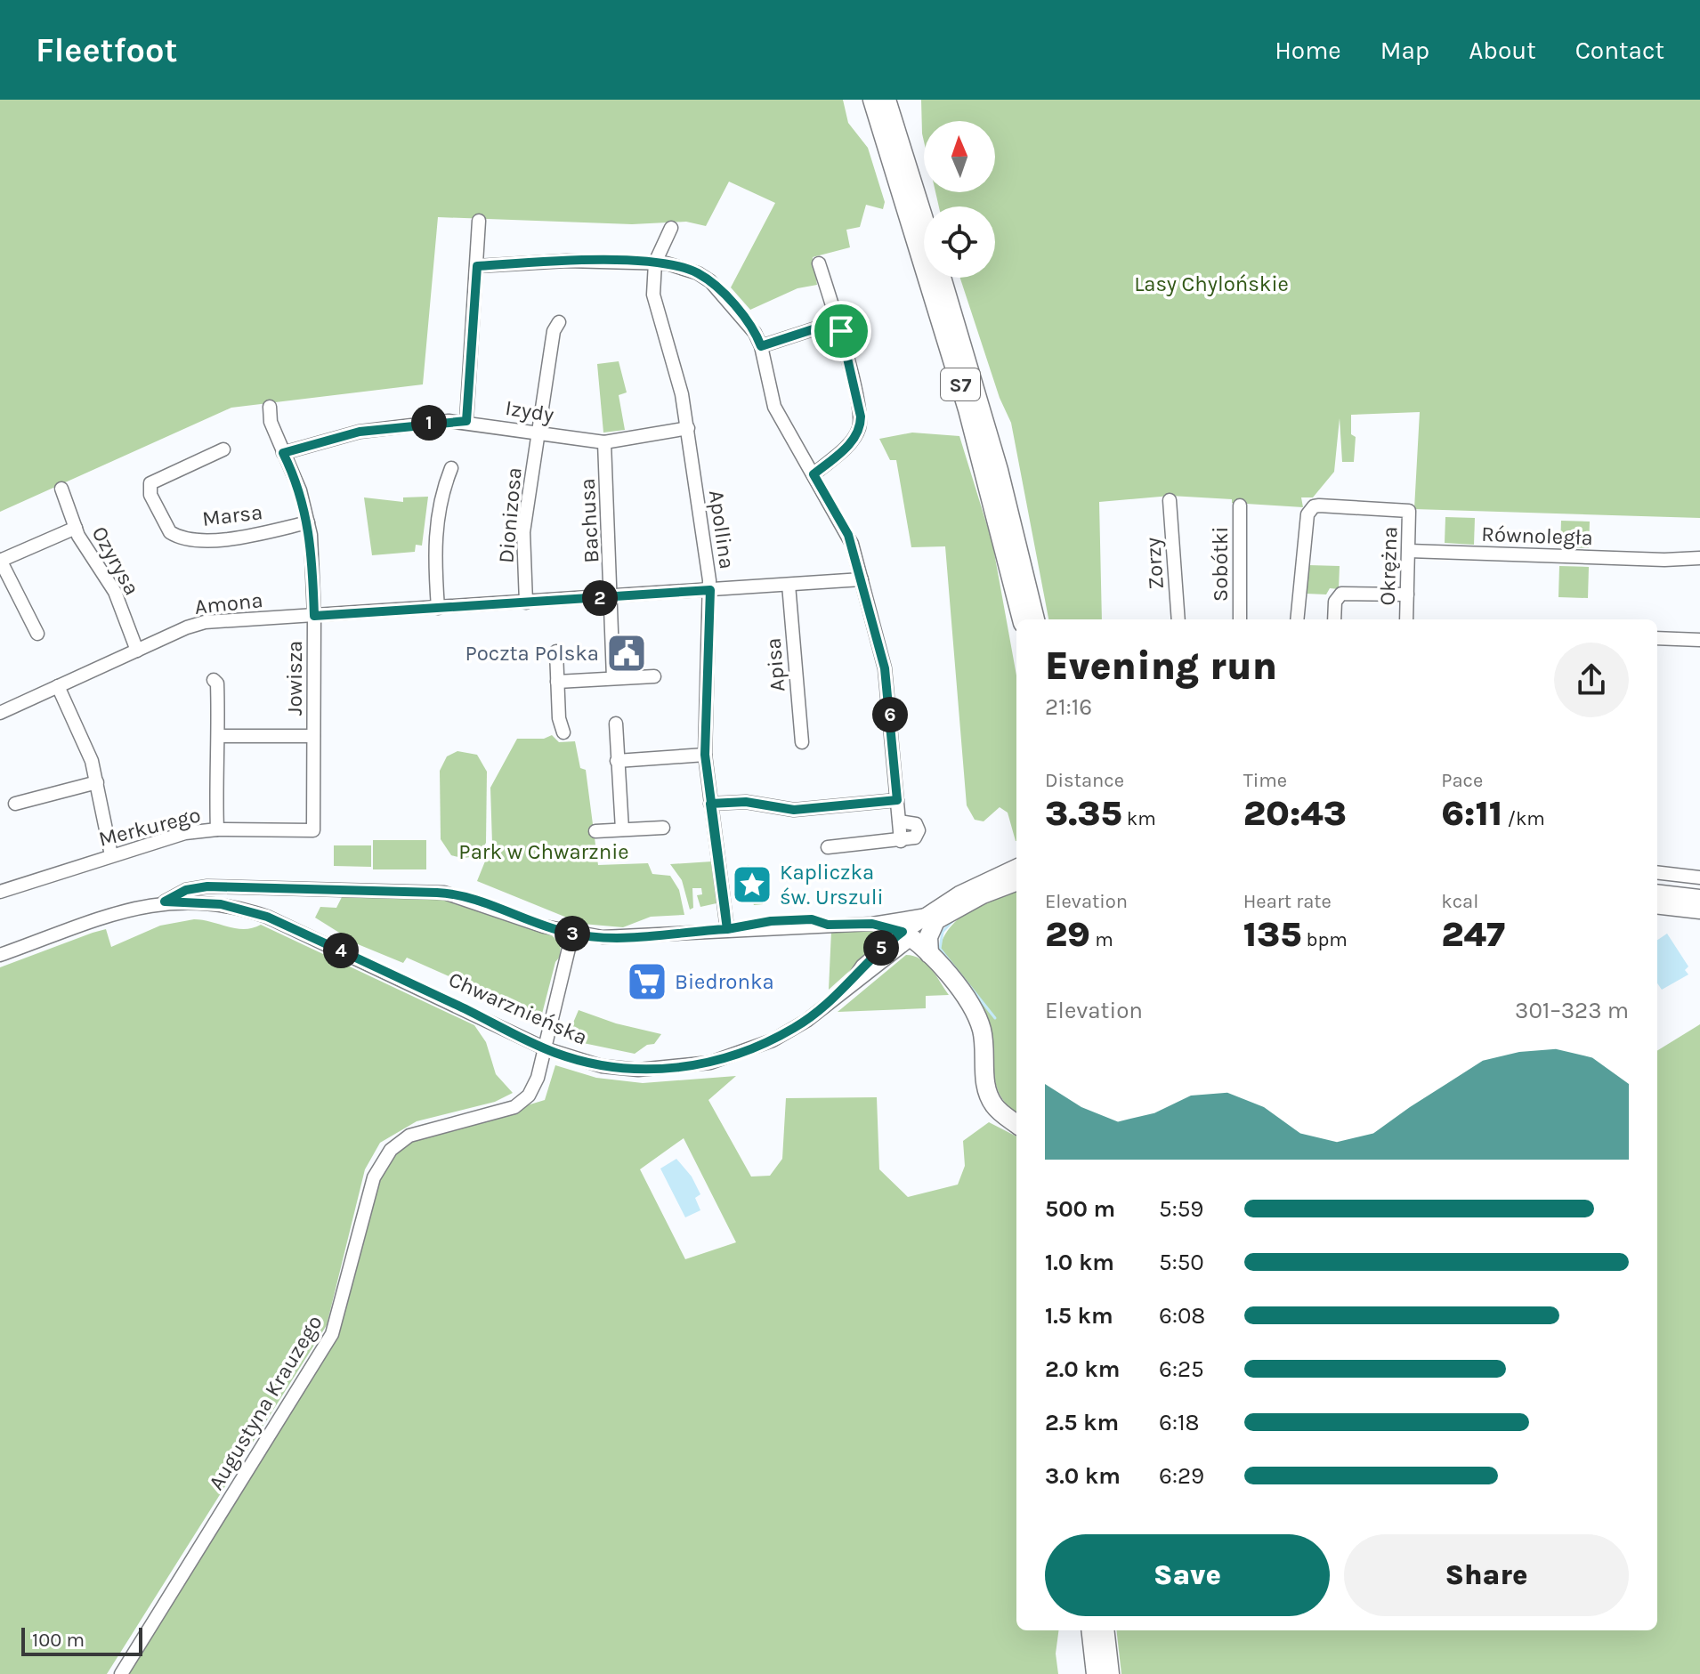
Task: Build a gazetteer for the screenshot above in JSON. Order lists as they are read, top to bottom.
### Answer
{
  "streets": {
    "highway": ["S7"],
    "main road": ["Chwarznieńska"],
    "street": [
      "Izydy",
      "Marsa",
      "Dionizosa",
      "Bachusa",
      "Apollina",
      "Równoległa",
      "Ozyrysa",
      "Zorzy",
      "Sobótki",
      "Okrężna",
      "Amona",
      "Apisa",
      "Jowisza",
      "Merkurego",
      "Augustyna Krauzego"
    ]
  },
  "crossings": [
    ["Izydy", "Dionizosa"],
    ["Izydy", "Bachusa"],
    ["Izydy", "Apollina"],
    ["Izydy", "Jowisza"],
    ["Marsa", "Jowisza"],
    ["Dionizosa", "Amona"],
    ["Bachusa", "Amona"],
    ["Apollina", "Amona"],
    ["Apollina", "Chwarznieńska"],
    ["Równoległa", "Okrężna"],
    ["Ozyrysa", "Amona"],
    ["Amona", "Apisa"],
    ["Amona", "Jowisza"],
    ["Jowisza", "Merkurego"],
    ["Chwarznieńska", "Augustyna Krauzego"]
  ],
  "parks": ["Lasy Chylońskie", "Park w Chwarznie"],
  "places": {
    "public building": ["Poczta Polska"],
    "place": ["Kapliczka św. Urszuli"],
    "supermarket": ["Biedronka"]
  },
  "scale_bar": "100 m",
  "north": "top",
  "page": {
    "header": "Fleetfoot",
    "nav": [
      "Home",
      "Map",
      "About",
      "Contact"
    ],
    "pins": [
      "1",
      "2",
      "6",
      "3",
      "5",
      "4"
    ],
    "heading": ["Evening run", "21:16"],
    "stats": [
      ["Distance", "3.35 km"],
      ["Time", "20:43"],
      ["Pace", "6:11 /km"],
      ["Elevation", "29 m"],
      ["Heart rate", "135 bpm"],
      ["kcal", "247"]
    ],
    "chart": ["Elevation", "301–323 m"],
    "list": [
      {
        "name": "500 m",
        "note": "5:59"
      },
      {
        "name": "1.0 km",
        "note": "5:50"
      },
      {
        "name": "1.5 km",
        "note": "6:08"
      },
      {
        "name": "2.0 km",
        "note": "6:25"
      },
      {
        "name": "2.5 km",
        "note": "6:18"
      },
      {
        "name": "3.0 km",
        "note": "6:29"
      }
    ],
    "buttons": ["Save", "Share"],
    "scale": "100 m"
  }
}
